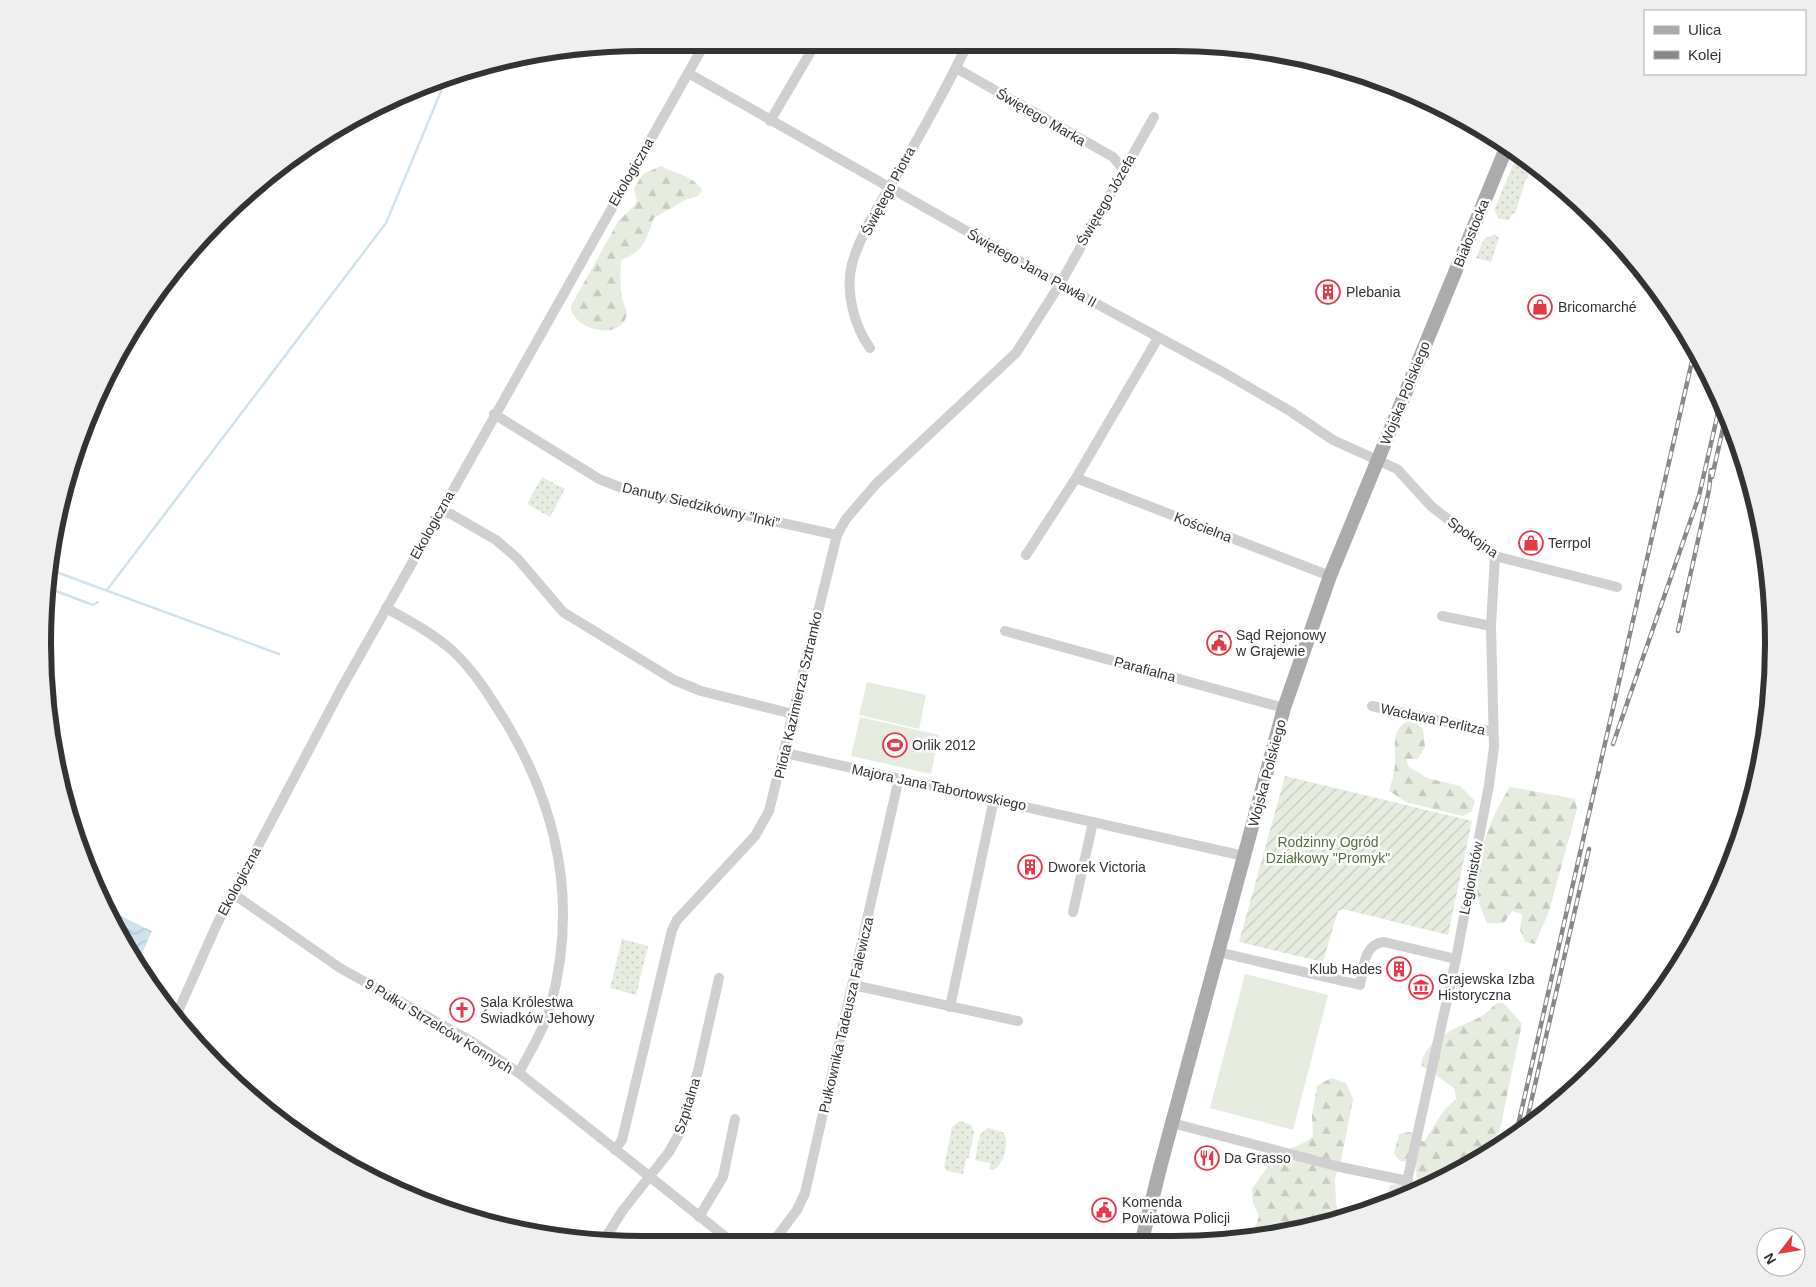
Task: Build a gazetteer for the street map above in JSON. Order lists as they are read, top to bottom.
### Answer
{
  "streets": {
    "main road": ["Białostocka", "Wojska Polskiego"],
    "street": [
      "Świętego Marka",
      "Ekologiczna",
      "Świętego Piotra",
      "Świętego Józefa",
      "Świętego Jana Pawła II",
      "Danuty Siedzikówny ”Inki”",
      "Kościelna",
      "Spokojna",
      "Parafialna",
      "Pilota Kazimierza Sztramko",
      "Wacława Perlitza",
      "Majora Jana Tabortowskiego",
      "Legionistów",
      "Pułkownika Tadeusza Falewicza",
      "9 Pułku Strzelców Konnych",
      "Szpitalna"
    ]
  },
  "crossings": [
    ["Świętego Marka", "Świętego Piotra"],
    ["Świętego Marka", "Świętego Józefa"],
    ["Ekologiczna", "Świętego Jana Pawła II"],
    ["Ekologiczna", "Danuty Siedzikówny ”Inki”"],
    ["Ekologiczna", "9 Pułku Strzelców Konnych"],
    ["Świętego Piotra", "Świętego Jana Pawła II"],
    ["Świętego Józefa", "Świętego Jana Pawła II"],
    ["Świętego Józefa", "Pilota Kazimierza Sztramko"],
    ["Białostocka", "Wojska Polskiego"],
    ["Świętego Jana Pawła II", "Wojska Polskiego"],
    ["Świętego Jana Pawła II", "Spokojna"],
    ["Świętego Jana Pawła II", "Pilota Kazimierza Sztramko"],
    ["Wojska Polskiego", "Kościelna"],
    ["Wojska Polskiego", "Spokojna"],
    ["Wojska Polskiego", "Parafialna"],
    ["Wojska Polskiego", "Majora Jana Tabortowskiego"],
    ["Danuty Siedzikówny ”Inki”", "Pilota Kazimierza Sztramko"],
    ["Spokojna", "Legionistów"],
    ["Pilota Kazimierza Sztramko", "Majora Jana Tabortowskiego"],
    ["Pilota Kazimierza Sztramko", "9 Pułku Strzelców Konnych"],
    ["Wacława Perlitza", "Legionistów"],
    ["Majora Jana Tabortowskiego", "Pułkownika Tadeusza Falewicza"],
    ["9 Pułku Strzelców Konnych", "Szpitalna"]
  ],
  "parks": ["Rodzinny Ogród Działkowy \"Promyk\""],
  "places": {
    "building": ["Plebania", "Dworek Victoria", "Klub Hades"],
    "shop": ["Bricomarché", "Terrpol"],
    "public building": ["Sąd Rejonowy w Grajewie", "Komenda Powiatowa Policji"],
    "sports": ["Orlik 2012"],
    "museum": ["Grajewska Izba Historyczna"],
    "church": ["Sala Królestwa Świadków Jehowy"],
    "restaurant": ["Da Grasso"]
  },
  "legend": ["Ulica", "Kolej"],
  "north": "bottom left"
}
